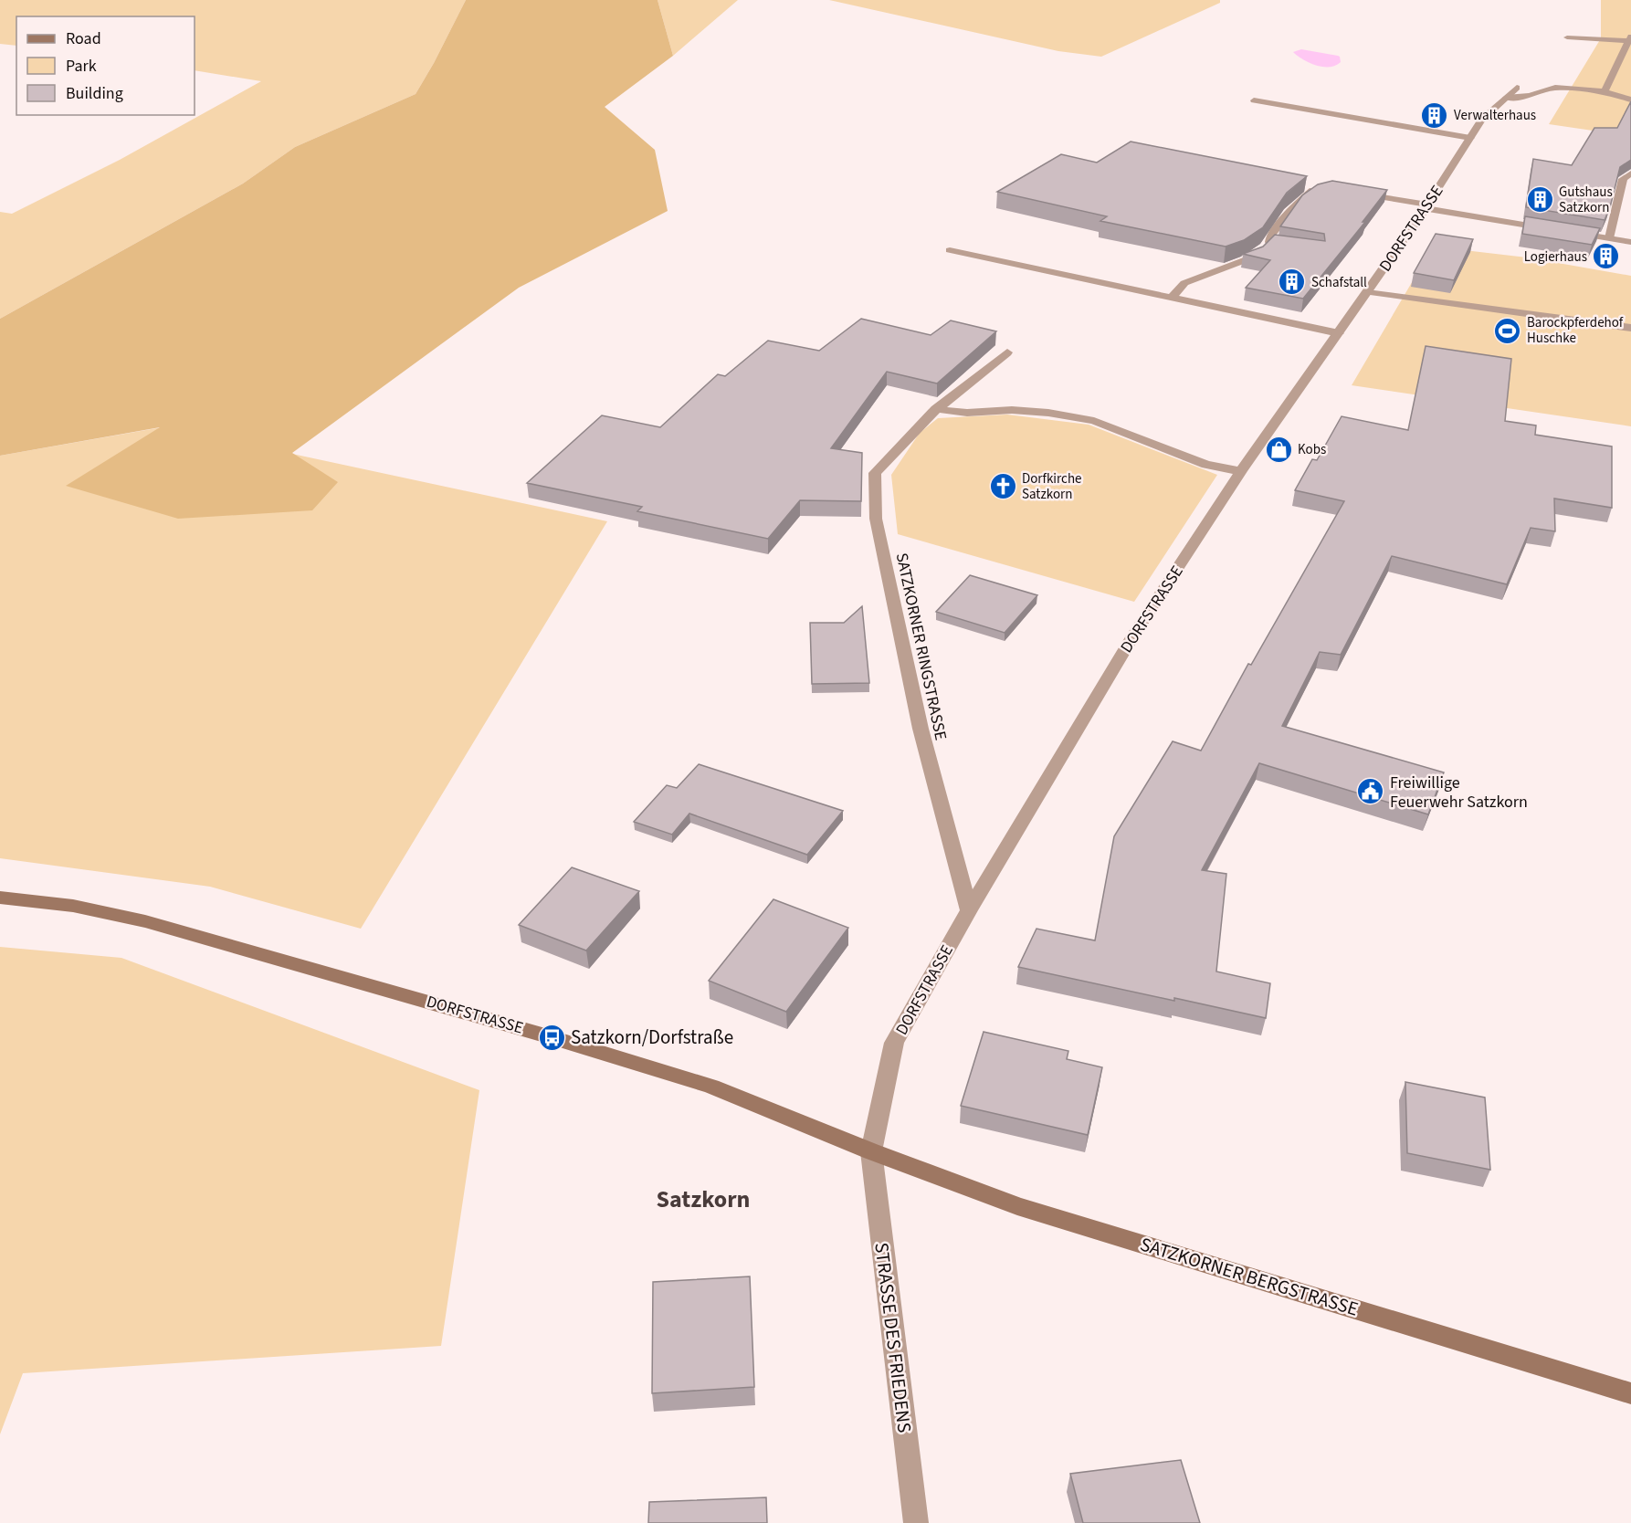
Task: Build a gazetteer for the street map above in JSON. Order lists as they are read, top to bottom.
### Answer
{
  "streets": {
    "street": [
      "DORFSTRASSE",
      "SATZKORNER RINGSTRASSE",
      "SATZKORNER BERGSTRASSE",
      "STRASSE DES FRIEDENS"
    ]
  },
  "crossings": [
    ["DORFSTRASSE", "SATZKORNER RINGSTRASSE"],
    ["DORFSTRASSE", "SATZKORNER BERGSTRASSE"],
    ["DORFSTRASSE", "STRASSE DES FRIEDENS"],
    ["SATZKORNER BERGSTRASSE", "STRASSE DES FRIEDENS"]
  ],
  "districts": ["Satzkorn"],
  "places": {
    "building": [
      "Verwalterhaus",
      "Gutshaus Satzkorn",
      "Logierhaus",
      "Schafstall"
    ],
    "sports": ["Barockpferdehof Huschke"],
    "shop": ["Kobs"],
    "church": ["Dorfkirche Satzkorn"],
    "public building": ["Freiwillige Feuerwehr Satzkorn"],
    "bus stop": ["Satzkorn/Dorfstraße"]
  },
  "legend": ["Road", "Park", "Building"]
}
